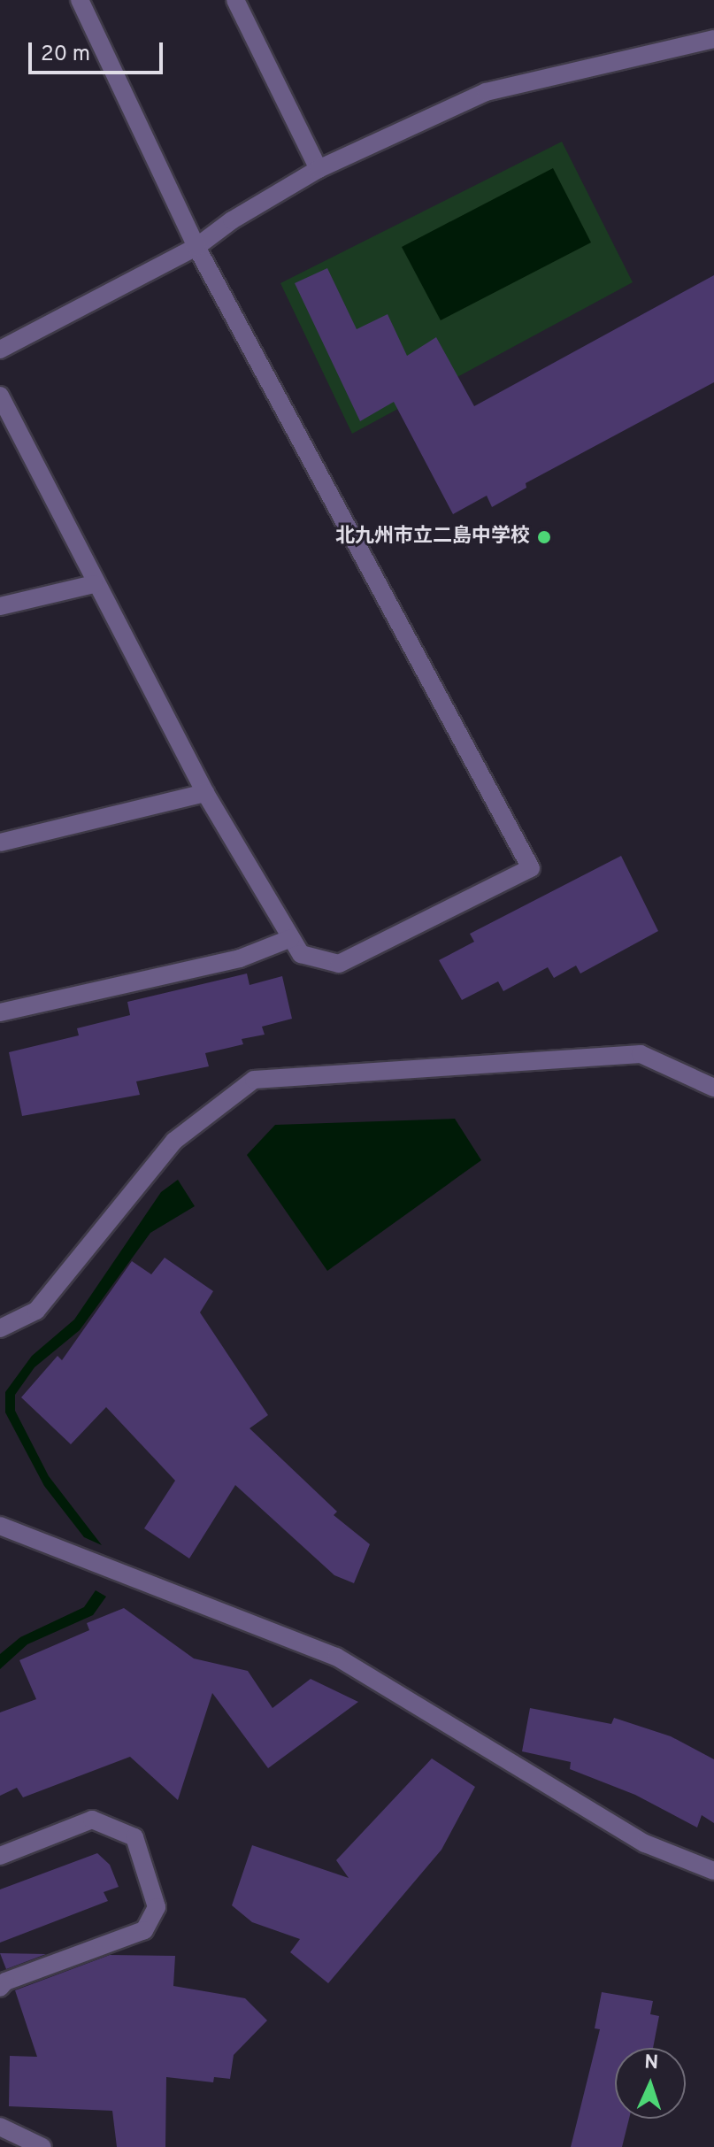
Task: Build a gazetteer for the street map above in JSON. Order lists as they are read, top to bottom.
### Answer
{
  "places": ["北九州市立二島中学校"],
  "scale_bar": "20 m",
  "north": "top"
}
